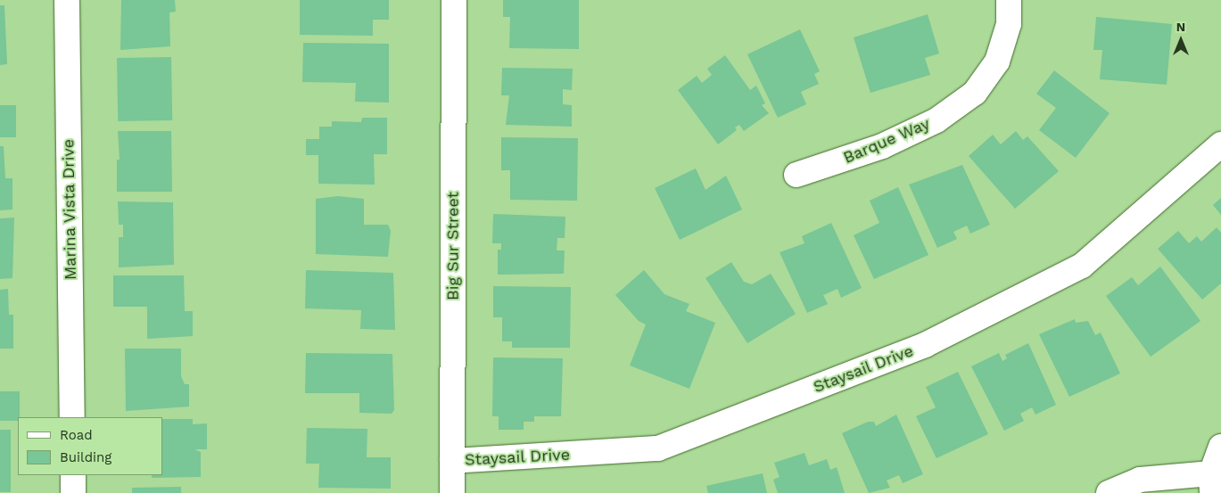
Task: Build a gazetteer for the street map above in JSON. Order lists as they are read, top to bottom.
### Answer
{
  "streets": {
    "street": [
      "Barque Way",
      "Marina Vista Drive",
      "Big Sur Street",
      "Staysail Drive"
    ]
  },
  "crossings": [
    ["Big Sur Street", "Staysail Drive"]
  ],
  "legend": ["Road", "Building"],
  "north": "top"
}
